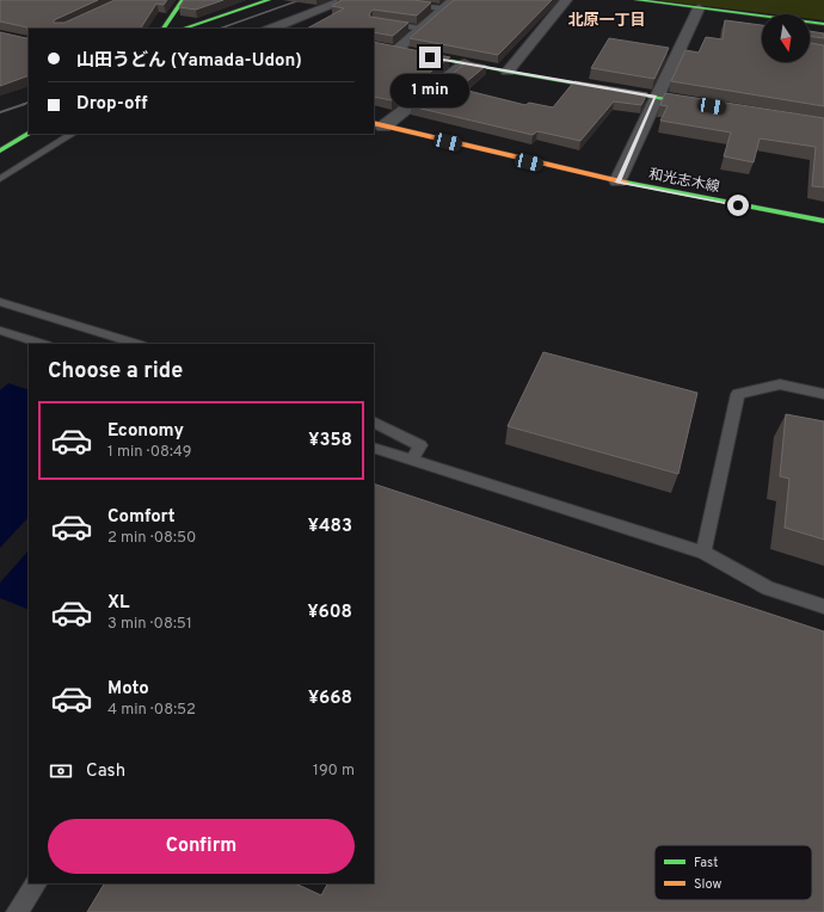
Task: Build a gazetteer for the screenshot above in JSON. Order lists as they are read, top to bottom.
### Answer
{
  "streets": {
    "street": ["和光志木線"]
  },
  "districts": ["北原一丁目"],
  "legend": ["Fast", "Slow"],
  "north": "bottom",
  "page": {
    "banner": ["山田うどん (Yamada-Udon)", "Drop-off"],
    "bubble": "1 min",
    "heading": "Choose a ride",
    "list": [
      {
        "name": "Economy",
        "note": "1 min · 08:49",
        "value": "¥358"
      },
      {
        "name": "Comfort",
        "note": "2 min · 08:50",
        "value": "¥483"
      },
      {
        "name": "XL",
        "note": "3 min · 08:51",
        "value": "¥608"
      },
      {
        "name": "Moto",
        "note": "4 min · 08:52",
        "value": "¥668"
      }
    ],
    "pay": ["Cash", "190 m"],
    "buttons": "Confirm"
  }
}
